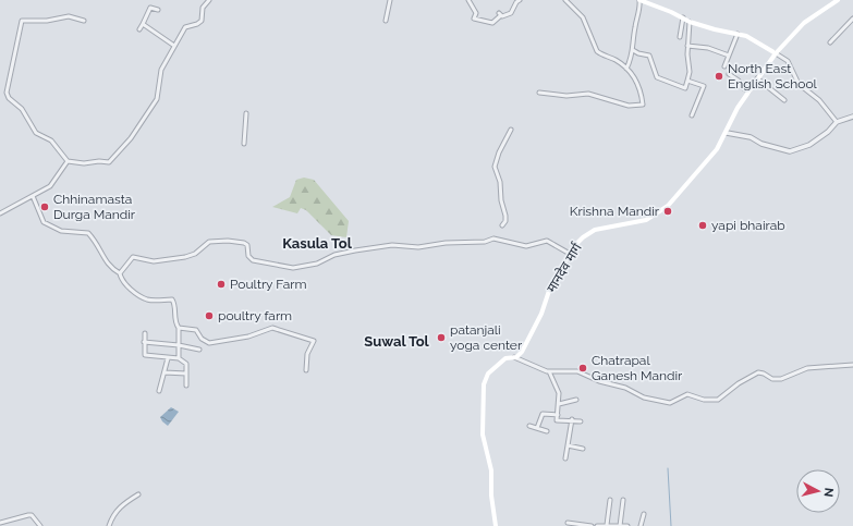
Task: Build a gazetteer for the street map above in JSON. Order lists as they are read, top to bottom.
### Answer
{
  "streets": {
    "main road": ["मानदेव मार्ग"]
  },
  "districts": ["Kasula Tol", "Suwal Tol"],
  "places": [
    "North East English School",
    "Chhinamasta Durga Mandir",
    "Krishna Mandir",
    "yapi bhairab",
    "Poultry Farm",
    "poultry farm",
    "patanjali yoga center",
    "Chatrapal Ganesh Mandir"
  ],
  "north": "right"
}
